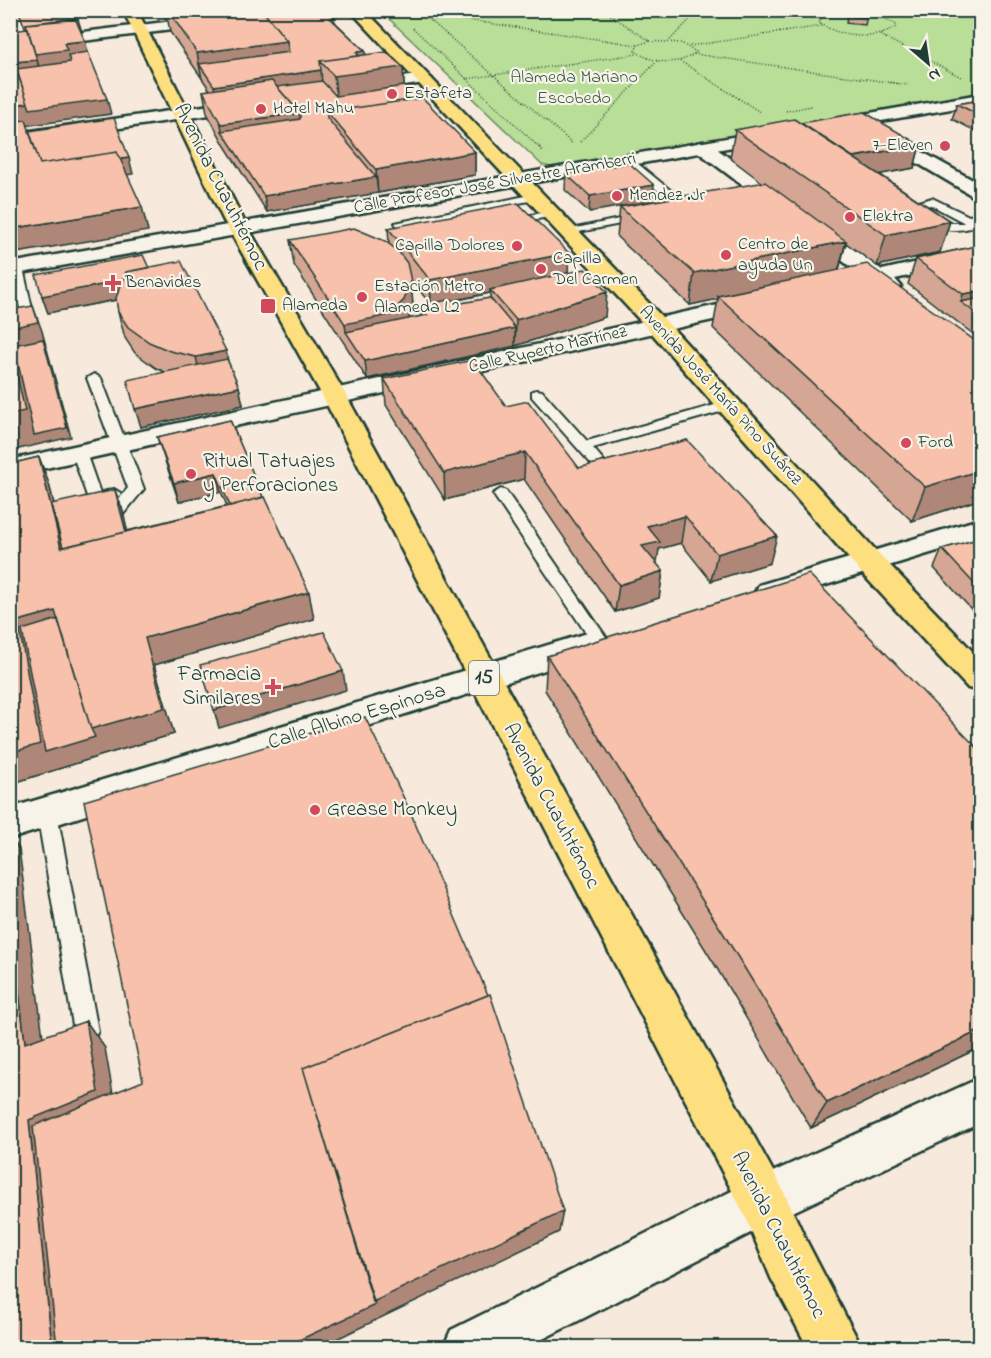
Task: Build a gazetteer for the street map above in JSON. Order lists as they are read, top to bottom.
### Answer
{
  "streets": {
    "highway": ["Avenida Cuauhtémoc", "Avenida José María Pino Suárez", "15"],
    "street": ["Calle Profesor José Silvestre Aramberri", "Calle Ruperto Martínez", "Calle Albino Espinosa"]
  },
  "crossings": [
    ["Calle Profesor José Silvestre Aramberri", "Avenida Cuauhtémoc"],
    ["Calle Profesor José Silvestre Aramberri", "Avenida José María Pino Suárez"],
    ["Avenida Cuauhtémoc", "Calle Ruperto Martínez"],
    ["Avenida Cuauhtémoc", "Calle Albino Espinosa"],
    ["Calle Ruperto Martínez", "Avenida José María Pino Suárez"]
  ],
  "parks": ["Alameda Mariano Escobedo"],
  "places": {
    "other": [
      "Estafeta",
      "Hotel Mahu",
      "7-Eleven",
      "Mendez .Jr",
      "Elektra",
      "Capilla Dolores",
      "Centro de ayuda Un",
      "Capilla Del Carmen",
      "Estación Metro Alameda L2",
      "Ford",
      "Ritual Tatuajes y Perforaciones",
      "Grease Monkey"
    ],
    "health": ["Benavides", "Farmacia Similares"],
    "transit": ["Alameda"]
  },
  "north": "bottom right"
}
